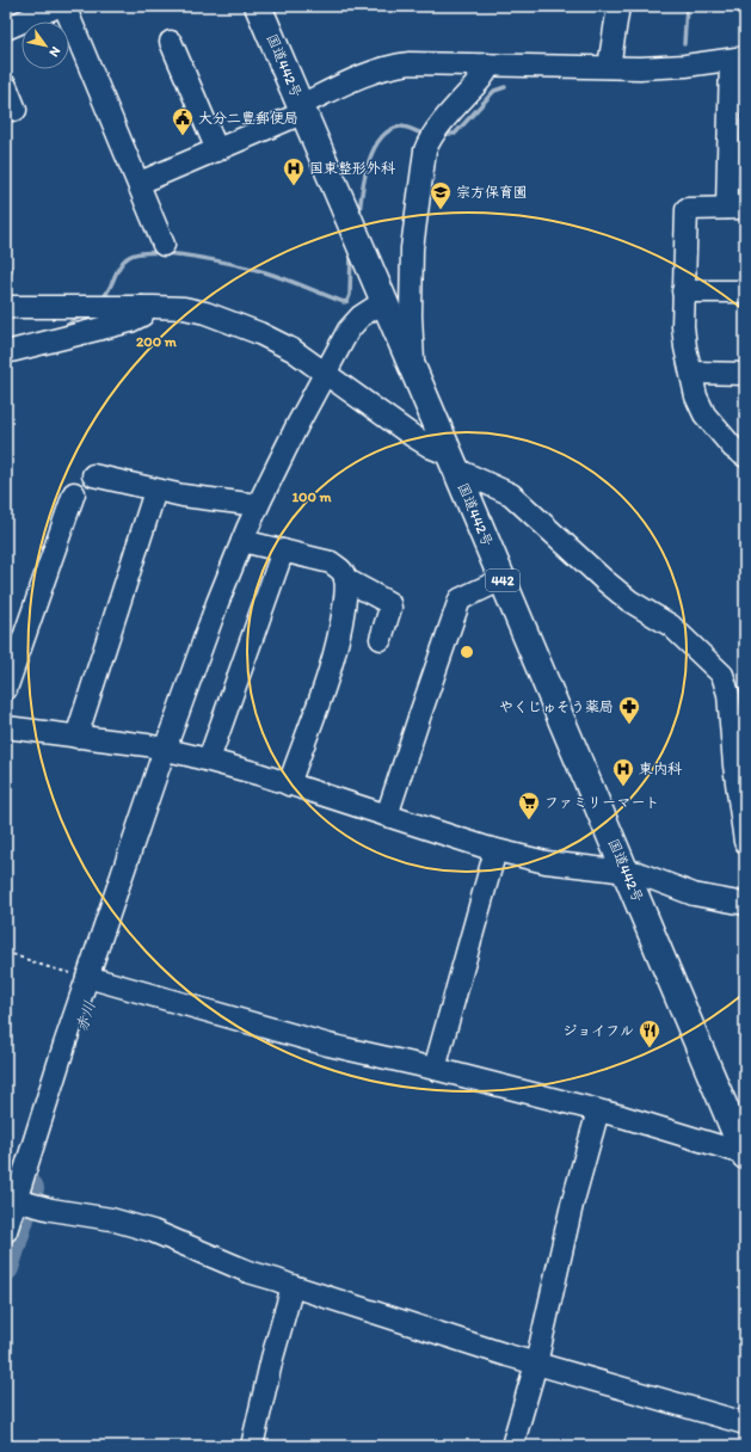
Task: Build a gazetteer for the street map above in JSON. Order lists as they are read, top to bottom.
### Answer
{
  "streets": {
    "highway": ["国道442号", "442"]
  },
  "water": ["赤川"],
  "places": {
    "public building": ["大分二豊郵便局"],
    "hospital": ["国東整形外科", "東内科"],
    "school or university": ["宗方保育園"],
    "pharmacy": ["やくじゅそう薬局"],
    "supermarket": ["ファミリーマート"],
    "restaurant": ["ジョイフル"]
  },
  "north": "bottom right",
  "rings": ["200 m", "100 m"]
}
